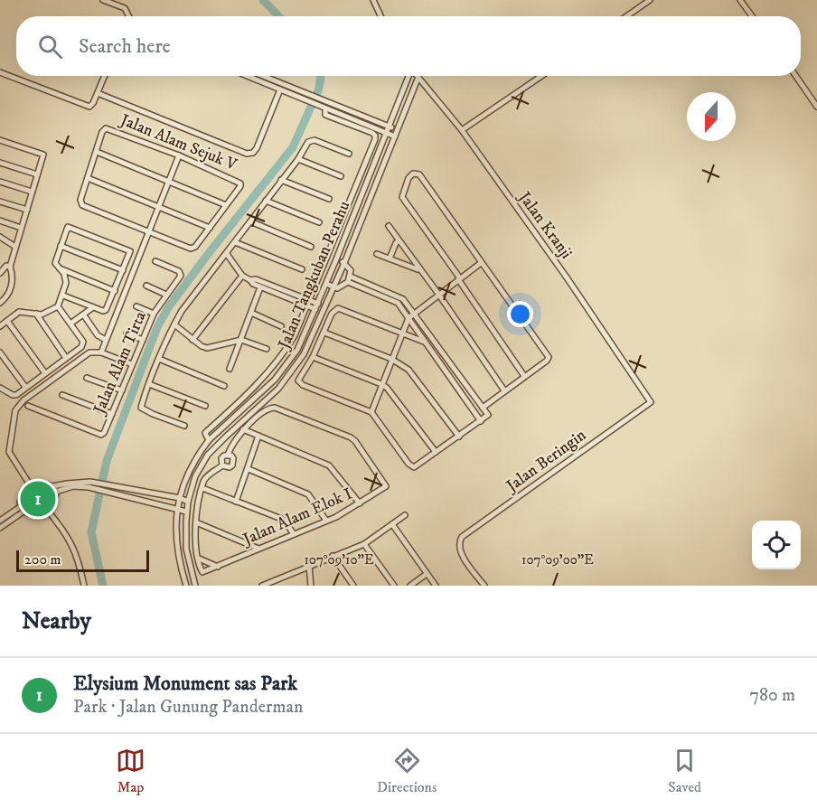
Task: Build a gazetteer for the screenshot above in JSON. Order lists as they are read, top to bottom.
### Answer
{
  "streets": {
    "street": [
      "Jalan Alam Sejuk V",
      "Jalan Kranji",
      "Jalan Tangkuban Perahu",
      "Jalan Alam Tirta",
      "Jalan Beringin",
      "Jalan Alam Elok I"
    ]
  },
  "crossings": [
    ["Jalan Kranji", "Jalan Tangkuban Perahu"],
    ["Jalan Kranji", "Jalan Beringin"]
  ],
  "scale_bar": "200 m",
  "north": "bottom",
  "page": {
    "search": "Search here",
    "pins": "1",
    "scale": "200 m",
    "heading": "Nearby",
    "list": [
      {
        "mark": "1",
        "name": "Elysium Monument sas Park",
        "note": "Park · Jalan Gunung Panderman",
        "value": "780 m"
      }
    ],
    "nav": ["Map", "Directions", "Saved"]
  },
  "coordinates": ["107°09'10\"E", "107°09'00\"E"]
}
